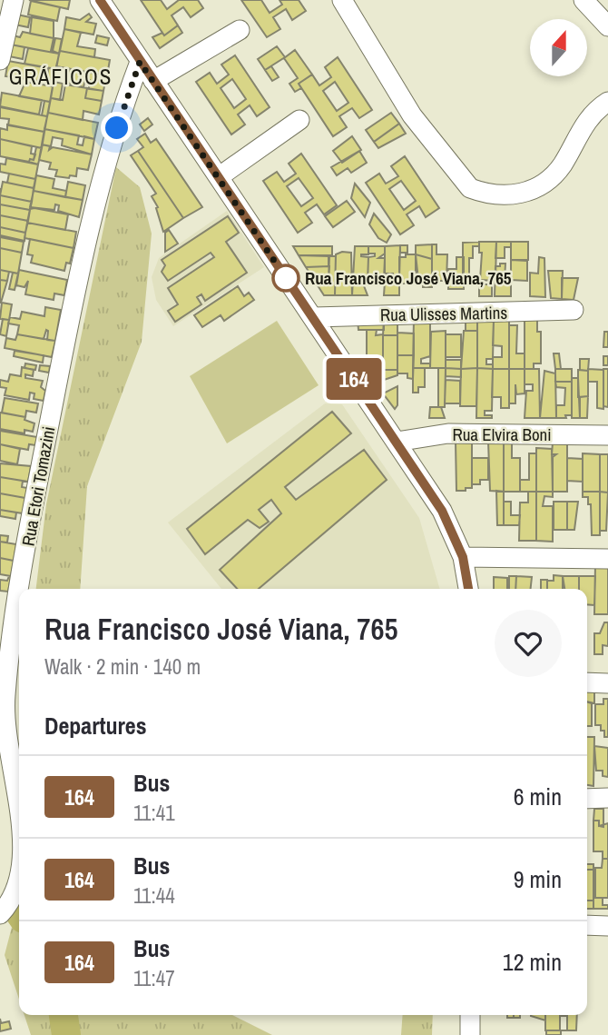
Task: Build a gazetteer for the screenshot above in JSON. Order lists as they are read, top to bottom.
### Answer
{
  "streets": {
    "street": ["Rua Ulisses Martins", "Rua Elvira Boni", "Rua Etori Tomazini"]
  },
  "districts": ["GRÁFICOS"],
  "places": ["Rua Francisco José Viana, 765"],
  "lines": ["bus line 164"],
  "north": "top",
  "page": {
    "on_map": "164",
    "heading": [
      ["Rua Francisco José Viana, 765", "Walk · 2 min · 140 m"],
      "Departures"
    ],
    "list": [
      {
        "mark": "164",
        "name": "Bus",
        "note": "11:41",
        "value": "6 min"
      },
      {
        "mark": "164",
        "name": "Bus",
        "note": "11:44",
        "value": "9 min"
      },
      {
        "mark": "164",
        "name": "Bus",
        "note": "11:47",
        "value": "12 min"
      }
    ]
  }
}
